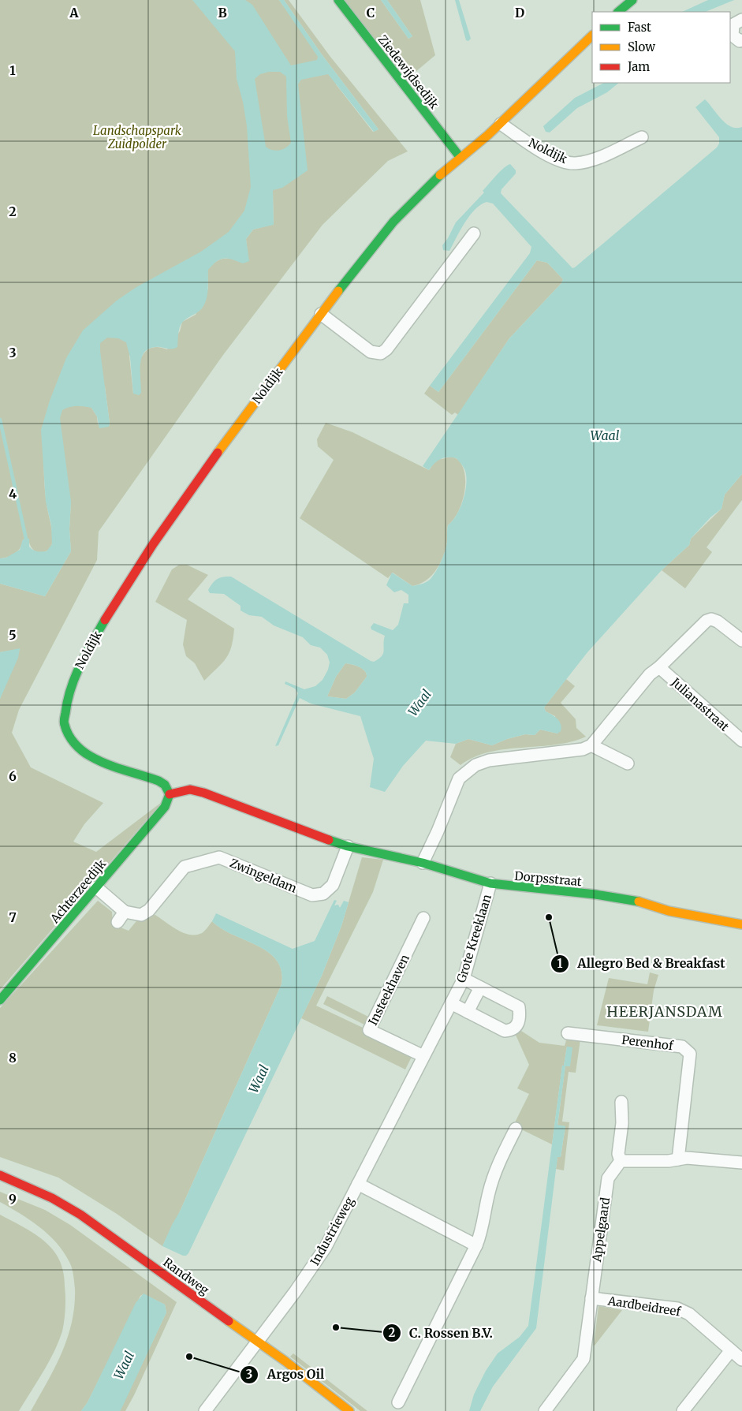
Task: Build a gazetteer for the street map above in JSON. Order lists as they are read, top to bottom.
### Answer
{
  "streets": {
    "street": [
      "Ziedewijdsedijk",
      "Noldijk",
      "Julianastraat",
      "Zwingeldam",
      "Dorpsstraat",
      "Achterzeedijk",
      "Grote Kreeklaan",
      "Insteekhaven",
      "Perenhof",
      "Appelgaard",
      "Industrieweg",
      "Randweg",
      "Aardbeidreef"
    ]
  },
  "crossings": [
    ["Ziedewijdsedijk", "Noldijk"],
    ["Noldijk", "Achterzeedijk"],
    ["Zwingeldam", "Dorpsstraat"],
    ["Dorpsstraat", "Grote Kreeklaan"],
    ["Grote Kreeklaan", "Insteekhaven"],
    ["Grote Kreeklaan", "Industrieweg"],
    ["Insteekhaven", "Industrieweg"],
    ["Appelgaard", "Aardbeidreef"],
    ["Industrieweg", "Randweg"]
  ],
  "districts": ["HEERJANSDAM"],
  "water": ["Waal"],
  "parks": ["Landschapspark Zuidpolder"],
  "places": ["Allegro Bed & Breakfast", "C. Rossen B.V.", "Argos Oil"],
  "legend": ["Fast", "Slow", "Jam"],
  "grid": {
    "columns": [
      "A",
      "B",
      "C",
      "D"
    ],
    "rows": [
      "1",
      "2",
      "3",
      "4",
      "5",
      "6",
      "7",
      "8",
      "9"
    ]
  }
}
